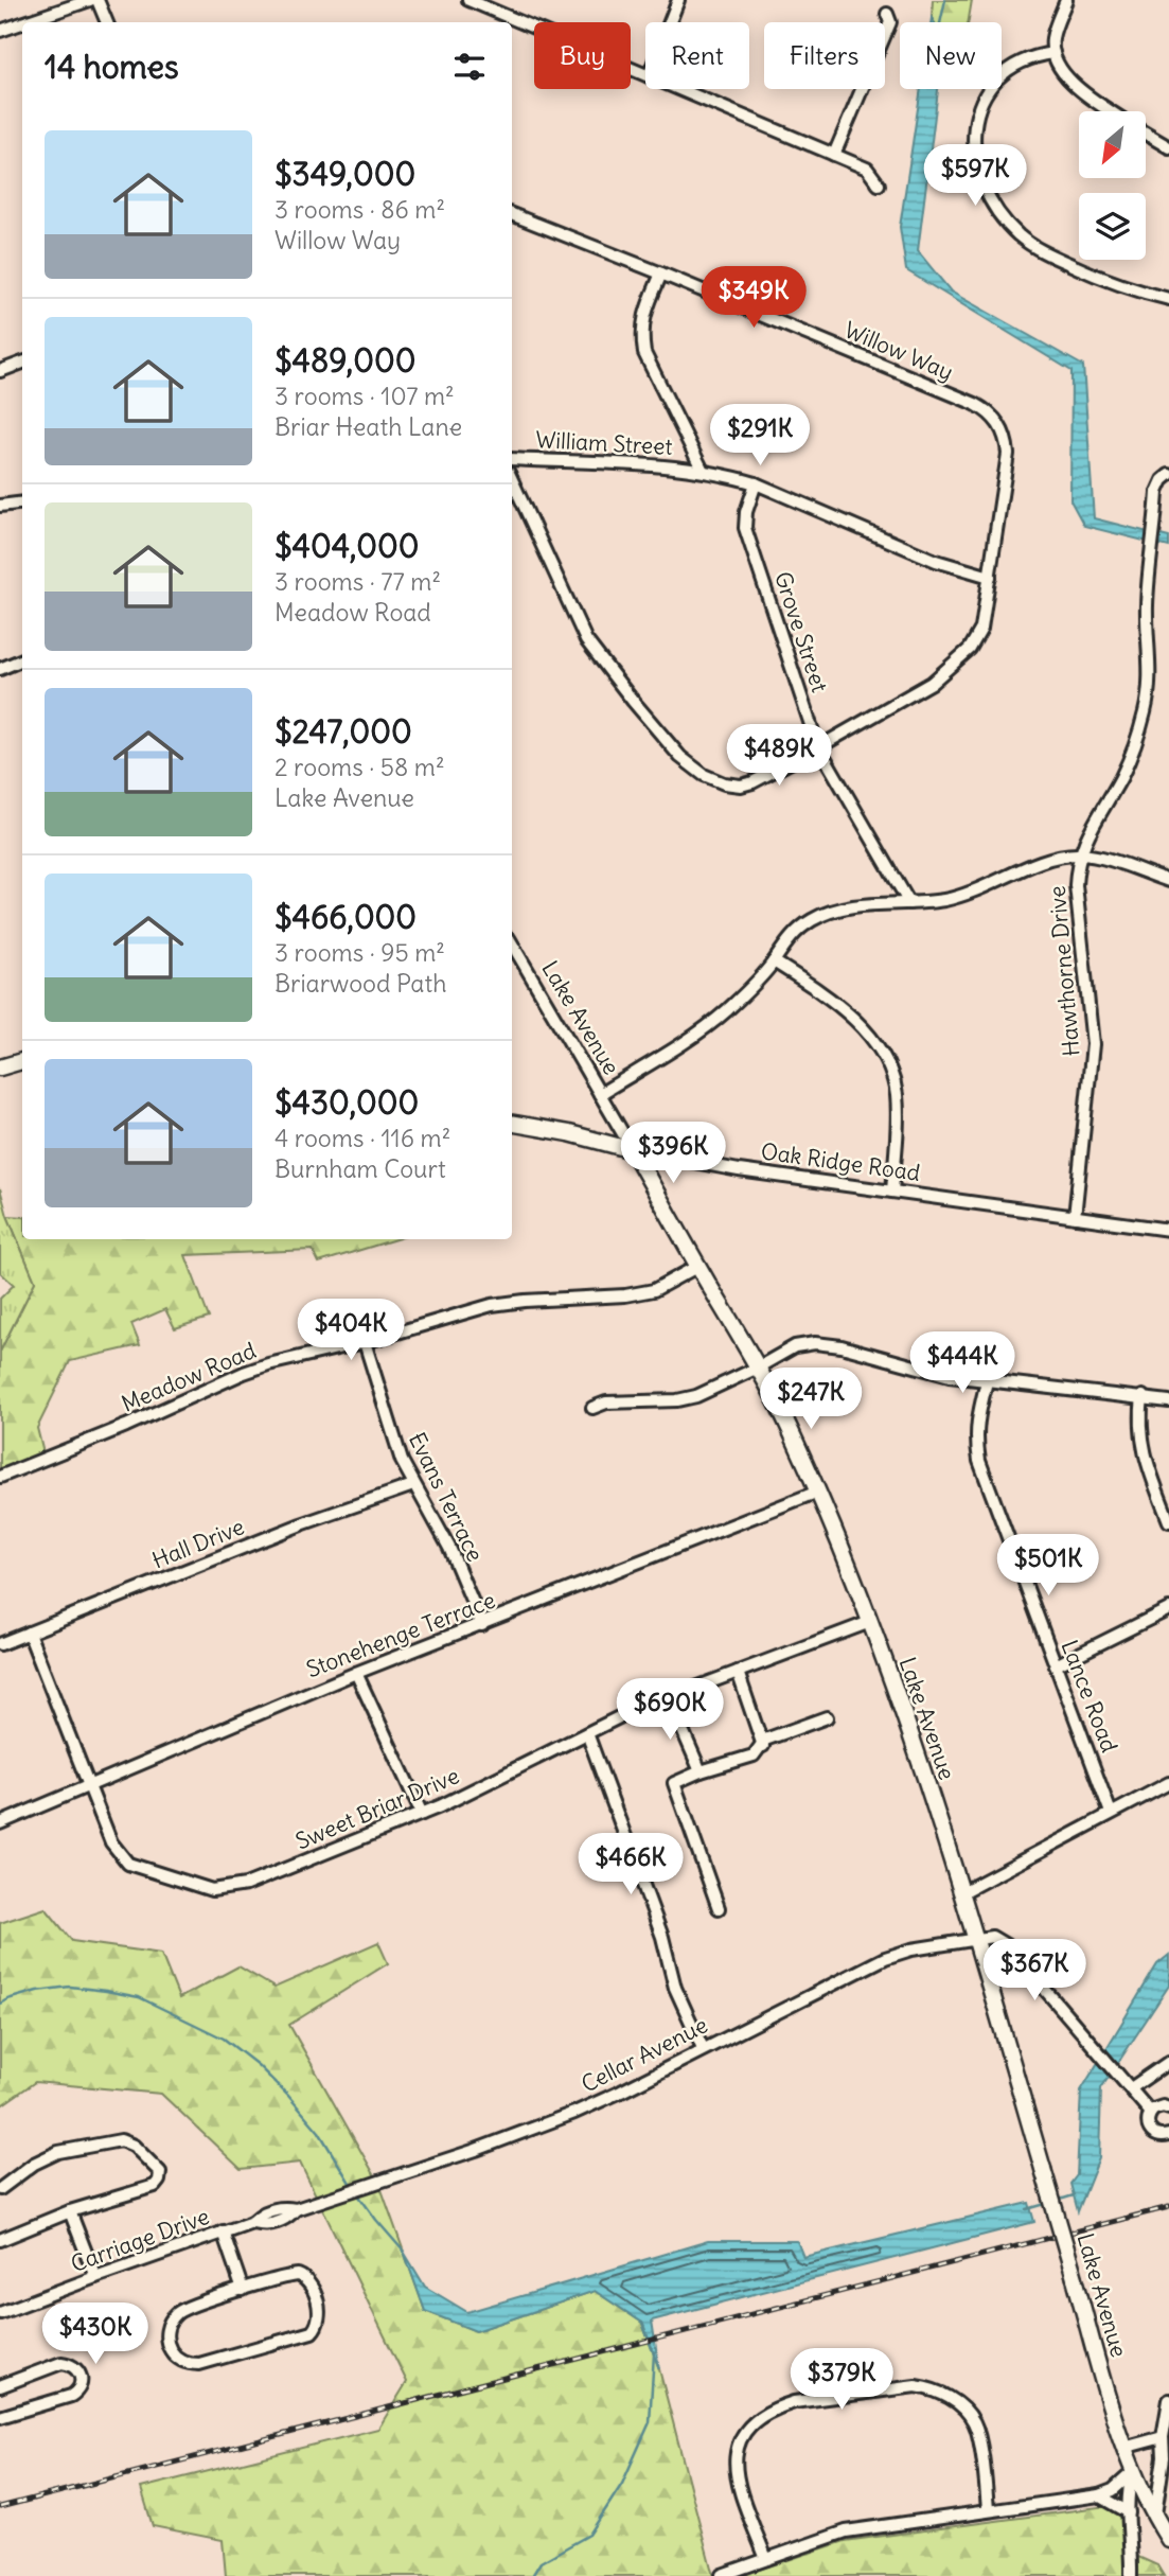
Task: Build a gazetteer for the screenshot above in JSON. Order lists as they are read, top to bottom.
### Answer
{
  "streets": {
    "main road": ["Lake Avenue", "Oak Ridge Road"],
    "street": [
      "Willow Way",
      "William Street",
      "Grove Street",
      "Hawthorne Drive",
      "Meadow Road",
      "Evans Terrace",
      "Hall Drive",
      "Stonehenge Terrace",
      "Lance Road",
      "Sweet Briar Drive",
      "Cellar Avenue",
      "Carriage Drive"
    ]
  },
  "crossings": [
    ["Willow Way", "William Street"],
    ["William Street", "Grove Street"],
    ["Hawthorne Drive", "Oak Ridge Road"],
    ["Lake Avenue", "Oak Ridge Road"],
    ["Lake Avenue", "Meadow Road"],
    ["Lake Avenue", "Stonehenge Terrace"],
    ["Lake Avenue", "Sweet Briar Drive"],
    ["Lake Avenue", "Cellar Avenue"],
    ["Meadow Road", "Evans Terrace"],
    ["Evans Terrace", "Hall Drive"],
    ["Evans Terrace", "Stonehenge Terrace"],
    ["Hall Drive", "Sweet Briar Drive"],
    ["Stonehenge Terrace", "Sweet Briar Drive"],
    ["Cellar Avenue", "Carriage Drive"]
  ],
  "north": "bottom left",
  "page": {
    "chip": [
      "Buy",
      "Rent",
      "Filters",
      "New"
    ],
    "heading": "14 homes",
    "list": [
      {
        "name": "$349,000",
        "note": "3 rooms · 86 m² · Willow Way"
      },
      {
        "name": "$489,000",
        "note": "3 rooms · 107 m² · Briar Heath Lane"
      },
      {
        "name": "$404,000",
        "note": "3 rooms · 77 m² · Meadow Road"
      },
      {
        "name": "$247,000",
        "note": "2 rooms · 58 m² · Lake Avenue"
      },
      {
        "name": "$466,000",
        "note": "3 rooms · 95 m² · Briarwood Path"
      },
      {
        "name": "$430,000",
        "note": "4 rooms · 116 m² · Burnham Court"
      }
    ],
    "price": [
      "$597K",
      "$349K",
      "$291K",
      "$489K",
      "$396K",
      "$404K",
      "$444K",
      "$247K",
      "$501K",
      "$690K",
      "$466K",
      "$367K",
      "$430K",
      "$379K"
    ]
  }
}
